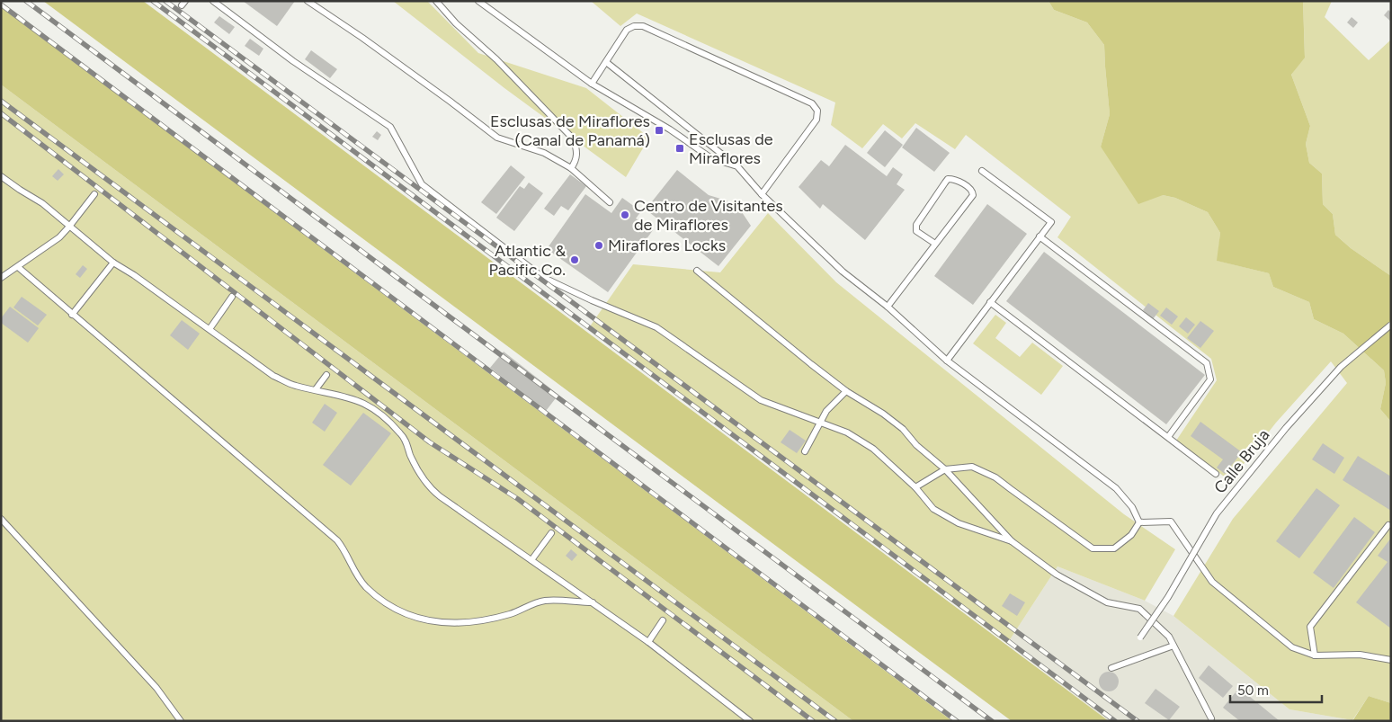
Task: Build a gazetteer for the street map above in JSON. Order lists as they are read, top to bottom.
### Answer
{
  "streets": {
    "lane": ["Calle Bruja"]
  },
  "places": {
    "transit": ["Esclusas de Miraflores (Canal de Panamá)", "Esclusas de Miraflores"],
    "other": ["Centro de Visitantes de Miraflores", "Miraflores Locks", "Atlantic & Pacific Co."]
  },
  "scale_bar": "50 m"
}
